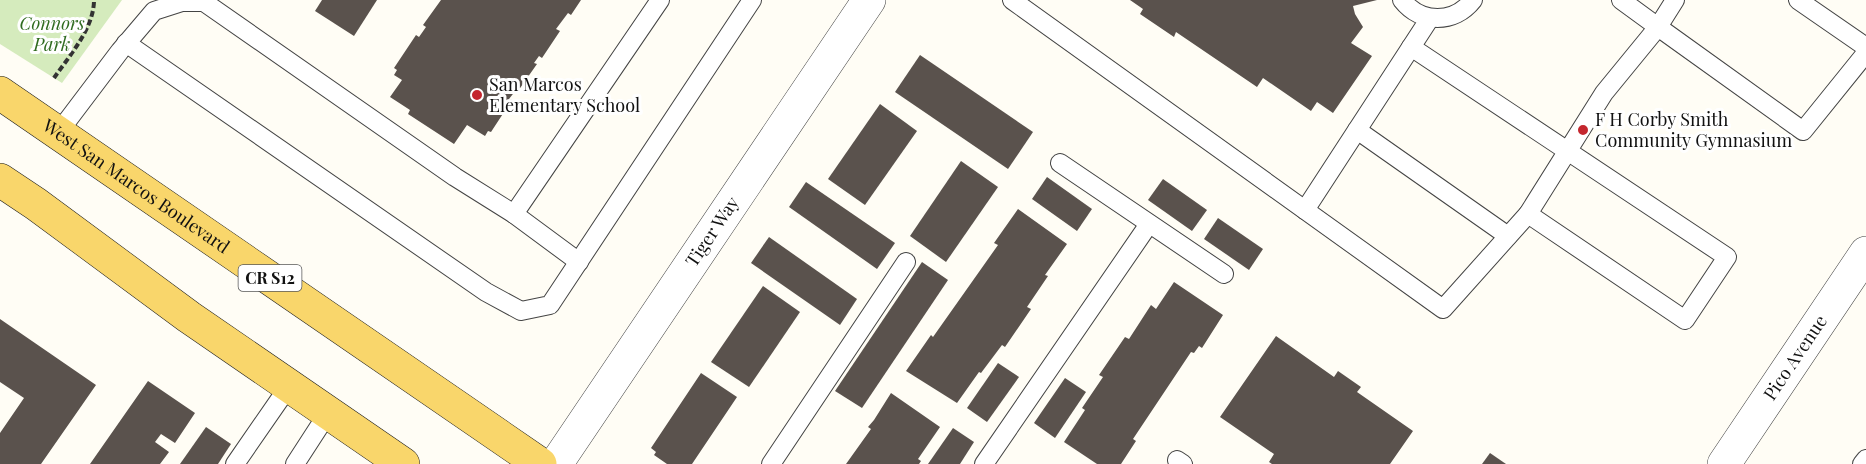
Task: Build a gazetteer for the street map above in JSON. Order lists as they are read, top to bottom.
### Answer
{
  "streets": {
    "main road": ["West San Marcos Boulevard", "CR S12"],
    "street": ["Tiger Way", "Pico Avenue"]
  },
  "parks": ["Connors Park"],
  "places": ["San Marcos Elementary School", "F H Corby Smith Community Gymnasium"]
}
